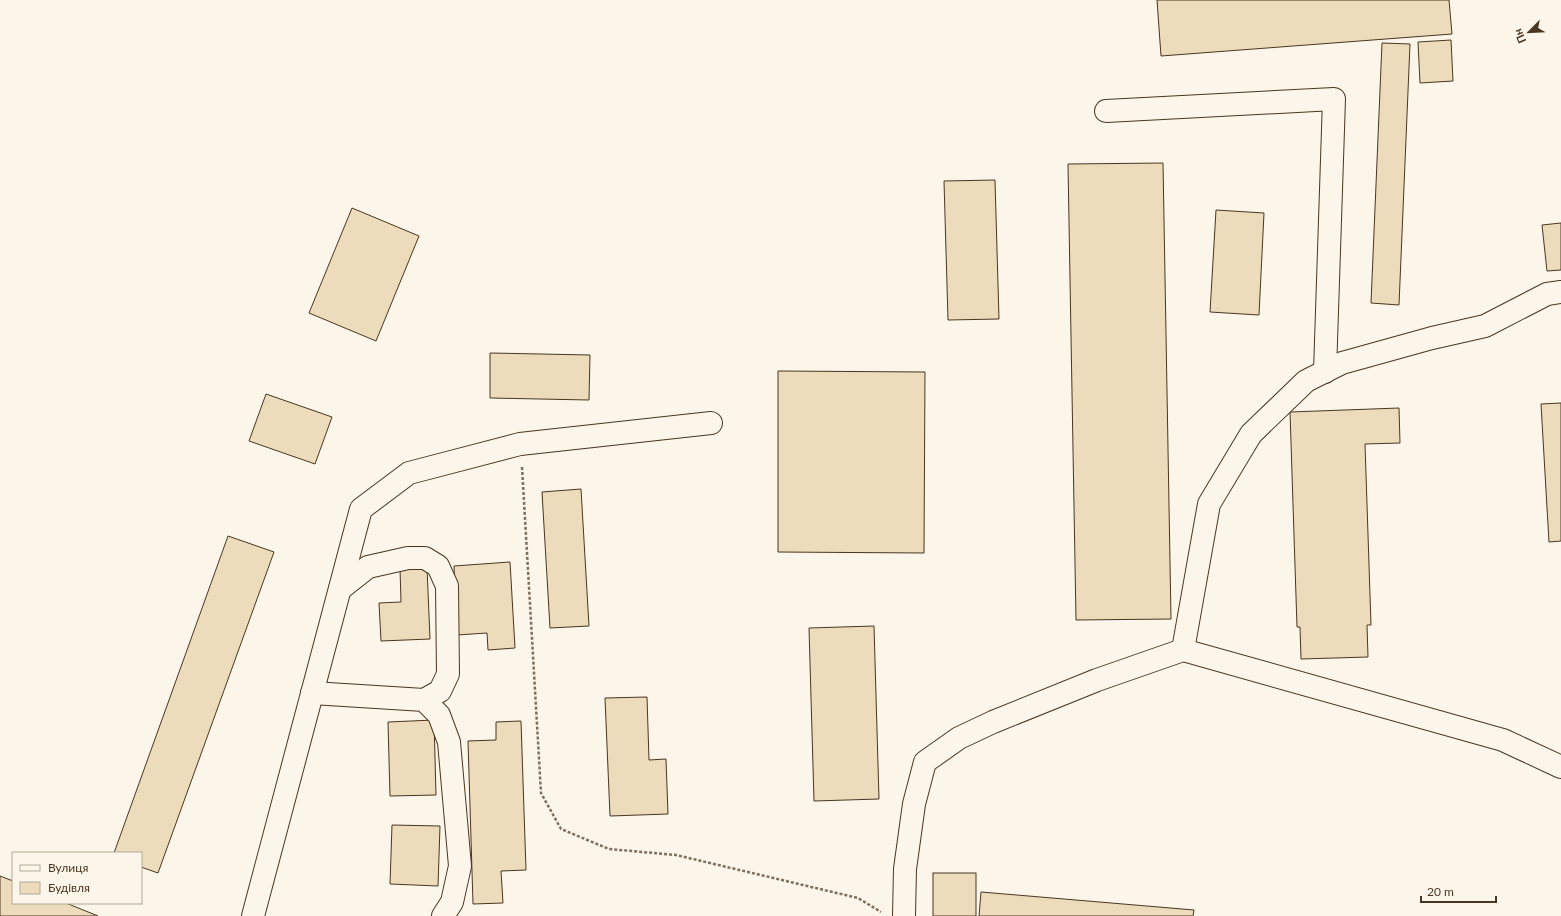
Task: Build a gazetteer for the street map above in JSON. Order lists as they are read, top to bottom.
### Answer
{
  "legend": ["Вулиця", "Будівля"],
  "scale_bar": "20 m",
  "north": "bottom left"
}
